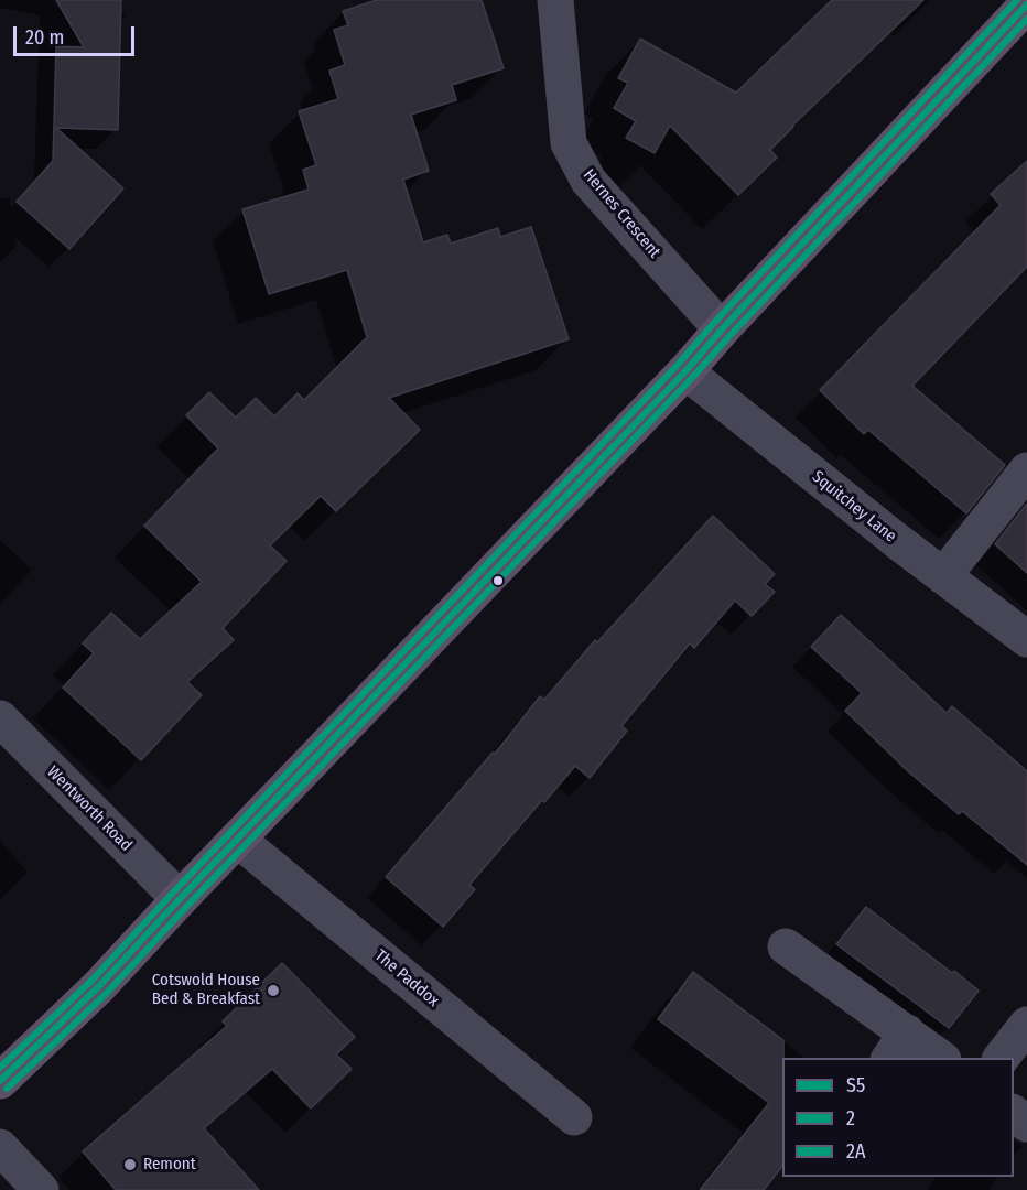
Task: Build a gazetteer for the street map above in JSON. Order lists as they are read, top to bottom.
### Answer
{
  "streets": {
    "street": [
      "Hernes Crescent",
      "Squitchey Lane",
      "Wentworth Road",
      "The Paddox"
    ]
  },
  "places": ["Cotswold House Bed & Breakfast", "Remont"],
  "lines": ["transit line 2A", "transit line S5", "transit line 2"],
  "legend": ["S5", "2", "2A"],
  "scale_bar": "20 m"
}
